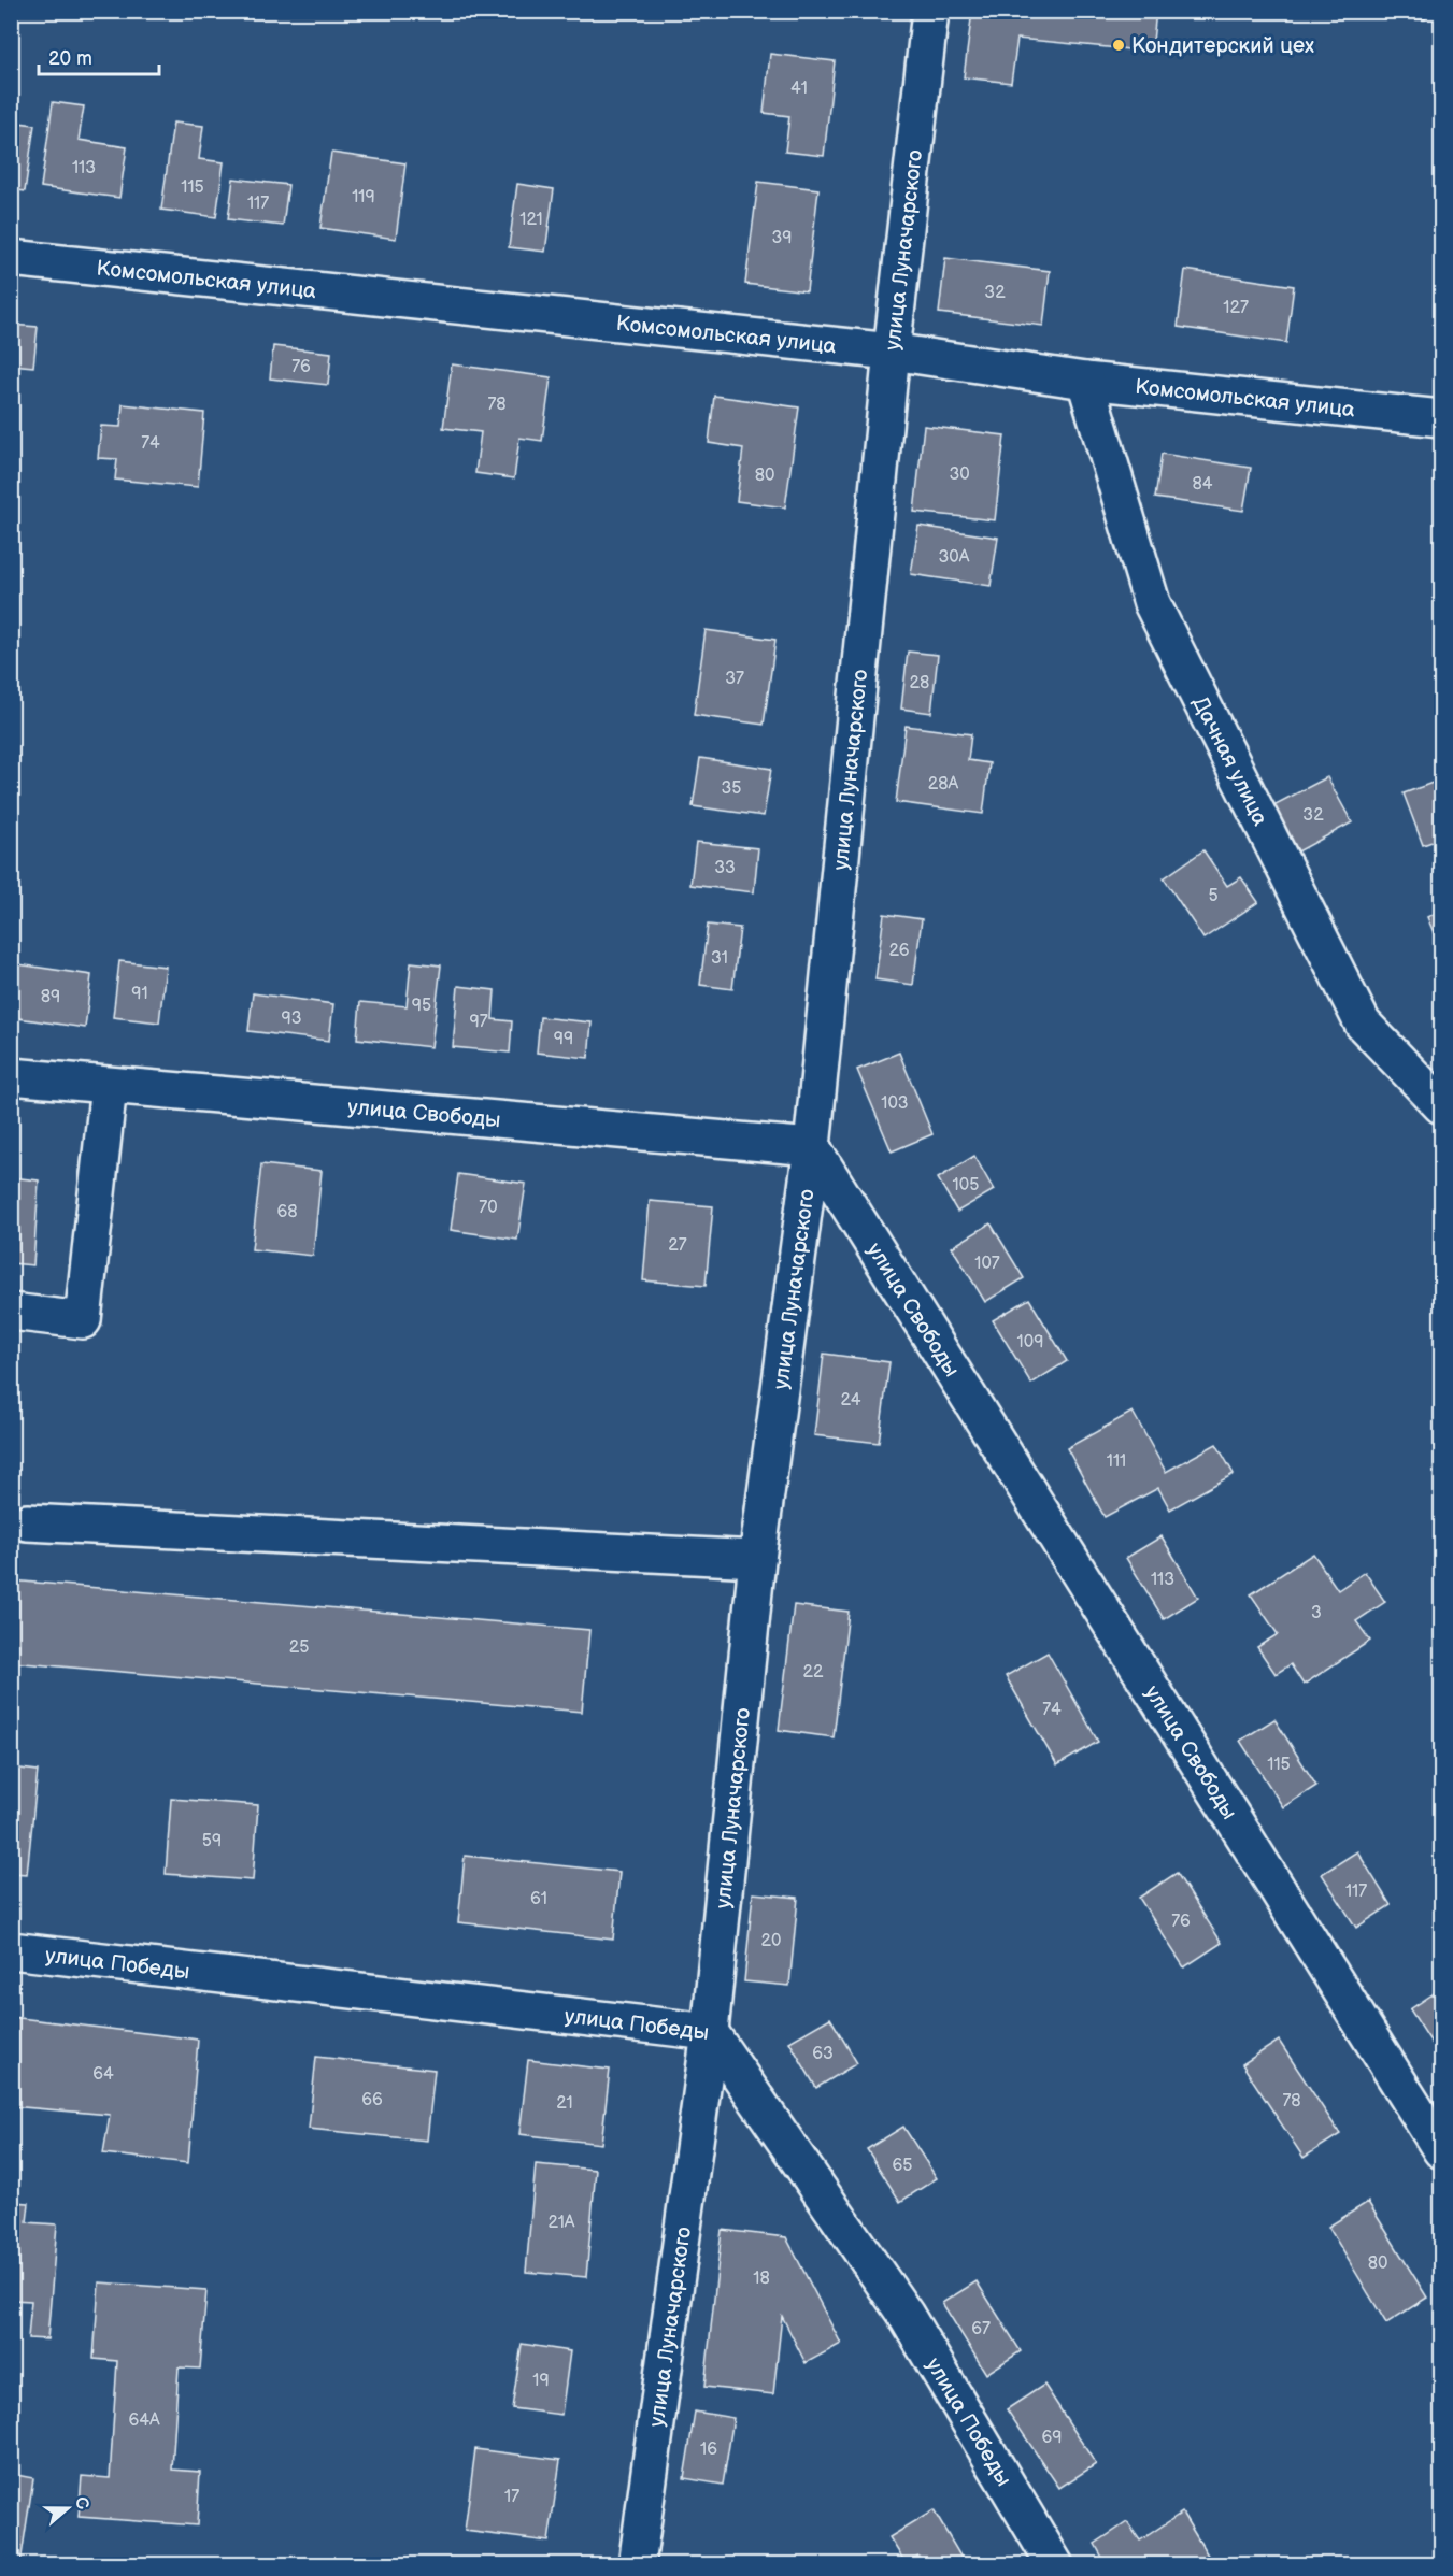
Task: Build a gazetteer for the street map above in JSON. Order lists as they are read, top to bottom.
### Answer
{
  "streets": {
    "street": [
      "улица Луначарского",
      "Комсомольская улица",
      "Дачная улица",
      "улица Свободы",
      "улица Победы"
    ]
  },
  "crossings": [
    ["улица Луначарского", "Комсомольская улица"],
    ["улица Луначарского", "улица Свободы"],
    ["улица Луначарского", "улица Победы"],
    ["Комсомольская улица", "Дачная улица"]
  ],
  "places": ["Кондитерский цех"],
  "house_numbers": [
    "41",
    "113",
    "115",
    "119",
    "117",
    "121",
    "39",
    "32",
    "127",
    "76",
    "78",
    "74",
    "30",
    "80",
    "84",
    "30А",
    "37",
    "28",
    "28А",
    "35",
    "32",
    "33",
    "5",
    "26",
    "31",
    "91",
    "89",
    "95",
    "93",
    "97",
    "99",
    "103",
    "105",
    "70",
    "68",
    "27",
    "107",
    "109",
    "24",
    "111",
    "113",
    "3",
    "25",
    "22",
    "74",
    "115",
    "59",
    "117",
    "61",
    "76",
    "20",
    "63",
    "64",
    "66",
    "78",
    "21",
    "65",
    "21А",
    "80",
    "18",
    "67",
    "19",
    "64А",
    "69",
    "16",
    "17"
  ],
  "scale_bar": "20 m",
  "north": "right"
}
